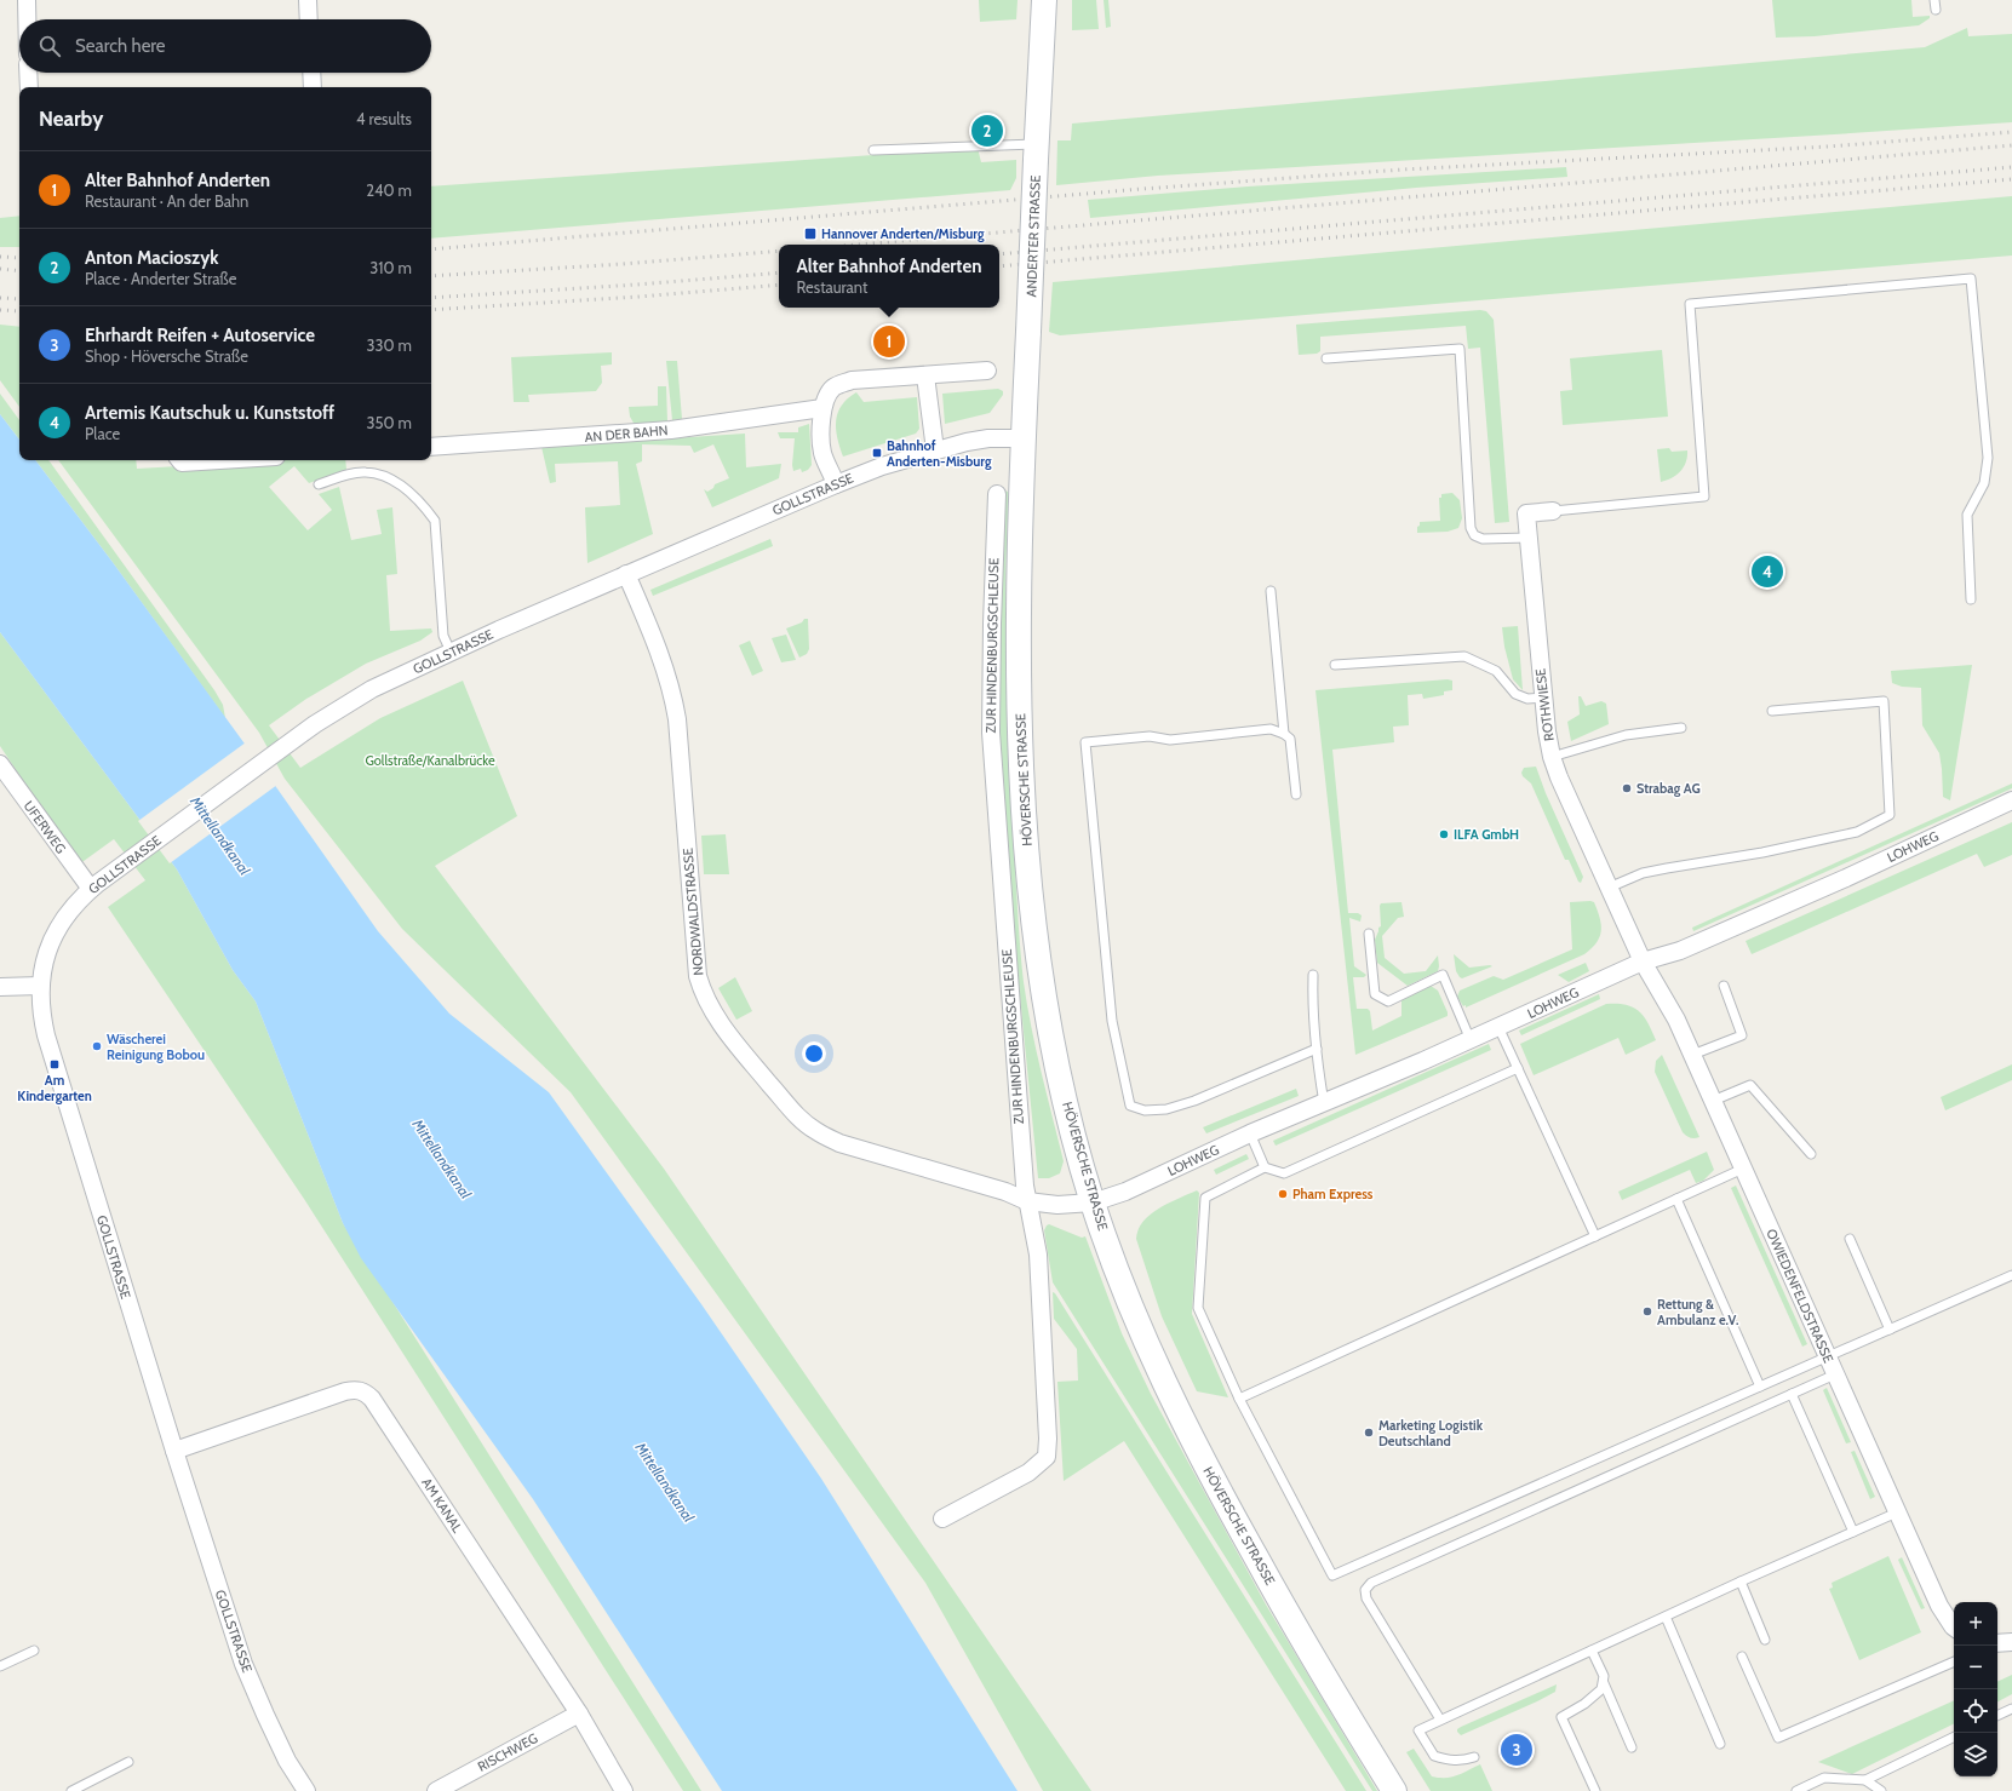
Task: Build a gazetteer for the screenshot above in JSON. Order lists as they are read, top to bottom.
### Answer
{
  "streets": {
    "main road": ["ANDERTER STRASSE", "HÖVERSCHE STRASSE"],
    "street": [
      "AN DER BAHN",
      "GOLLSTRASSE",
      "ZUR HINDENBURGSCHLEUSE",
      "ROTHWIESE",
      "UFERWEG",
      "LOHWEG",
      "NORDWALDSTRASSE",
      "OWIEDENFELDSTRASSE",
      "AM KANAL",
      "RISCHWEG"
    ]
  },
  "crossings": [
    ["ANDERTER STRASSE", "GOLLSTRASSE"],
    ["ANDERTER STRASSE", "HÖVERSCHE STRASSE"],
    ["GOLLSTRASSE", "UFERWEG"],
    ["GOLLSTRASSE", "NORDWALDSTRASSE"],
    ["GOLLSTRASSE", "AM KANAL"],
    ["ZUR HINDENBURGSCHLEUSE", "NORDWALDSTRASSE"],
    ["ROTHWIESE", "LOHWEG"],
    ["ROTHWIESE", "OWIEDENFELDSTRASSE"],
    ["HÖVERSCHE STRASSE", "LOHWEG"],
    ["HÖVERSCHE STRASSE", "NORDWALDSTRASSE"],
    ["LOHWEG", "NORDWALDSTRASSE"],
    ["LOHWEG", "OWIEDENFELDSTRASSE"],
    ["AM KANAL", "RISCHWEG"]
  ],
  "water": ["Mittellandkanal"],
  "parks": ["Gollstraße/Kanalbrücke"],
  "places": {
    "transit": ["Hannover Anderten/Misburg", "Bahnhof Anderten-Misburg", "Am Kindergarten"],
    "other": [
      "Strabag AG",
      "ILFA GmbH",
      "Wäscherei Reinigung Bobou",
      "Pham Express",
      "Rettung & Ambulanz e.V.",
      "Marketing Logistik Deutschland"
    ]
  },
  "page": {
    "search": "Search here",
    "heading": ["Nearby", "4 results"],
    "pins": [
      "2",
      "1",
      "4",
      "3"
    ],
    "list": [
      {
        "mark": "1",
        "name": "Alter Bahnhof Anderten",
        "note": "Restaurant · An der Bahn",
        "value": "240 m"
      },
      {
        "mark": "2",
        "name": "Anton Macioszyk",
        "note": "Place · Anderter Straße",
        "value": "310 m"
      },
      {
        "mark": "3",
        "name": "Ehrhardt Reifen + Autoservice",
        "note": "Shop · Höversche Straße",
        "value": "330 m"
      },
      {
        "mark": "4",
        "name": "Artemis Kautschuk u. Kunststoff",
        "note": "Place",
        "value": "350 m"
      }
    ],
    "popup": ["Alter Bahnhof Anderten", "Restaurant"],
    "map_buttons": ["+", "−"]
  }
}
